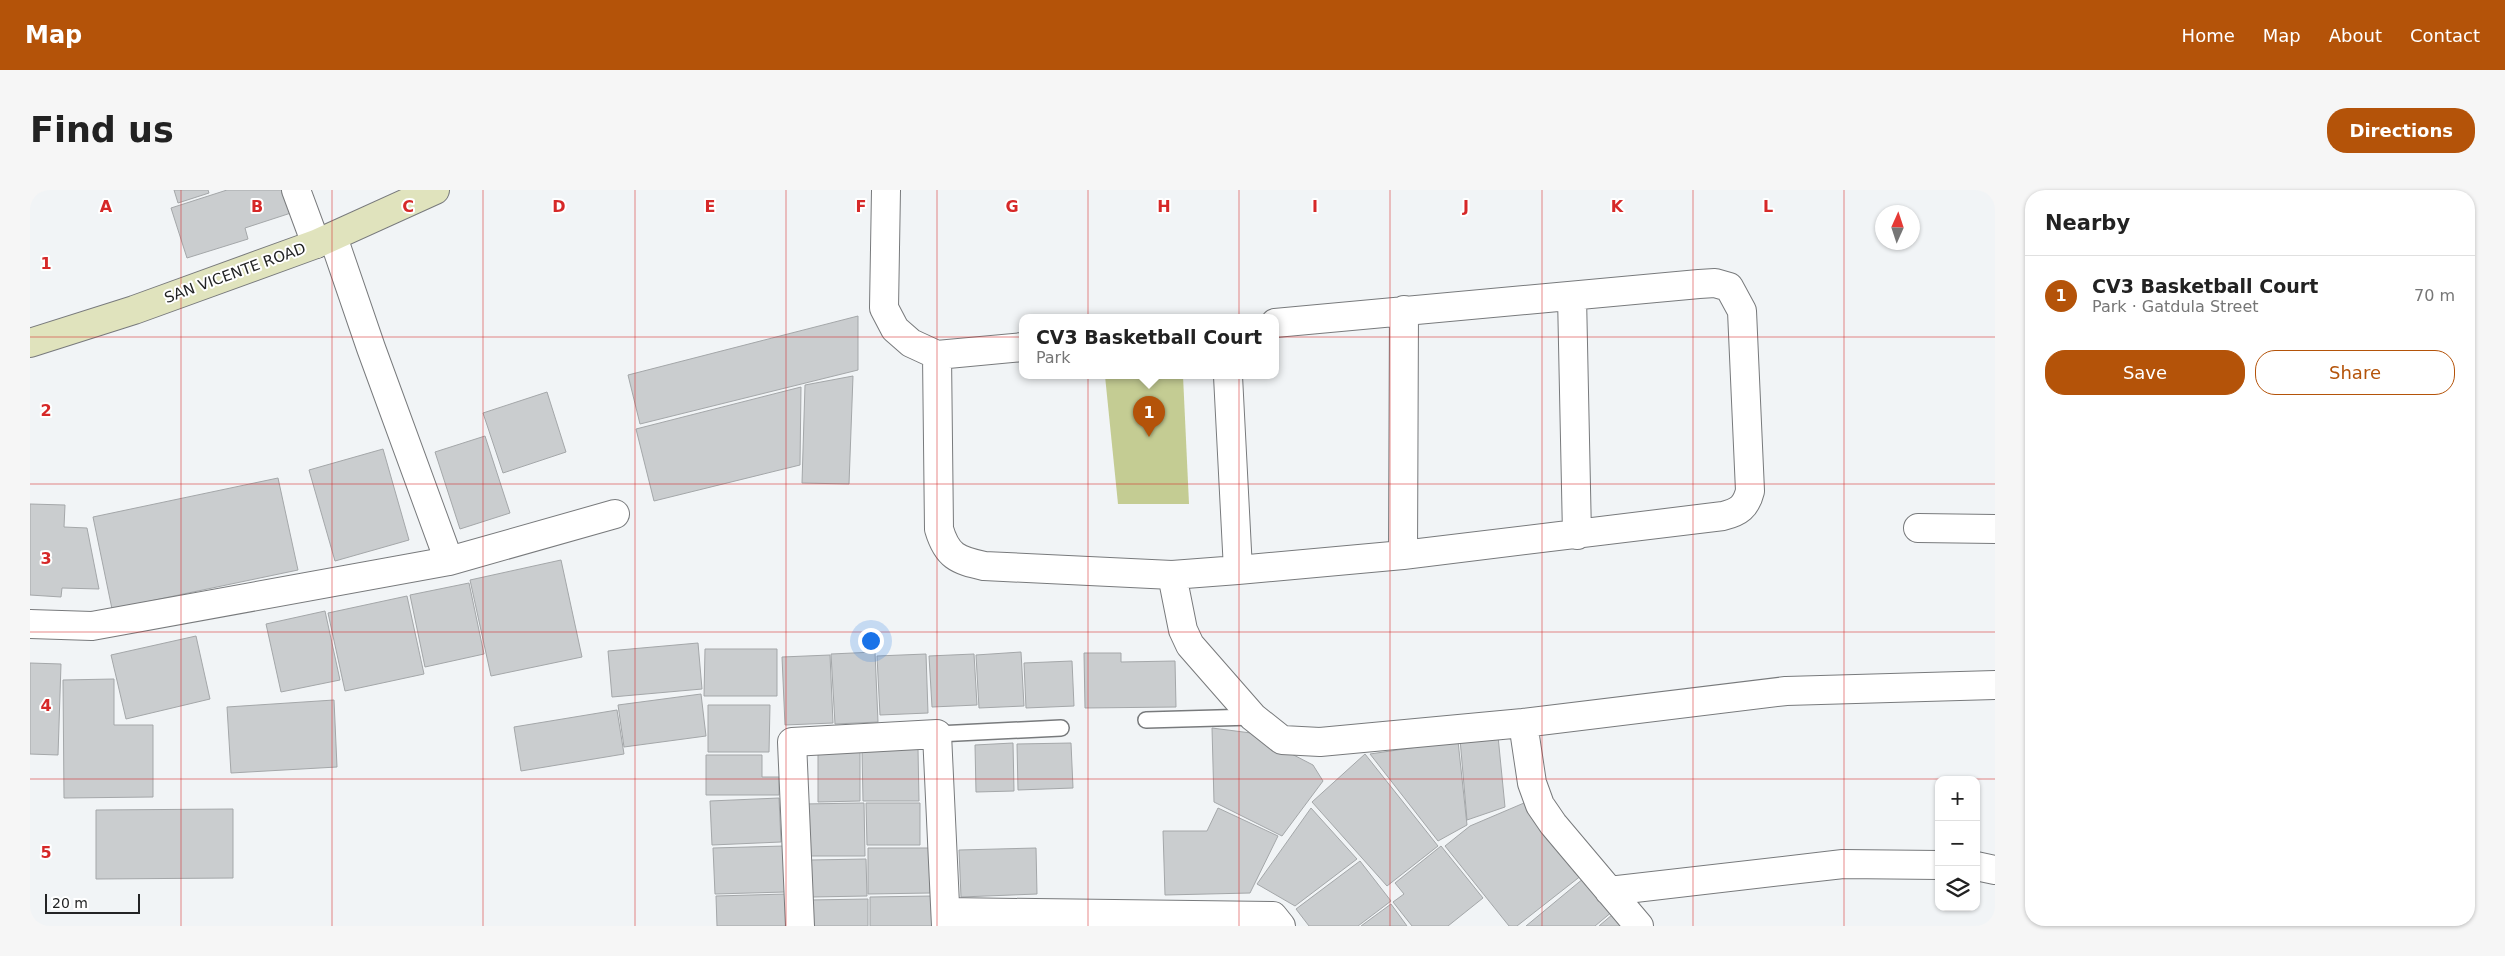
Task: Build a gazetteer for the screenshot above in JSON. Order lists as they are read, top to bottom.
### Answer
{
  "streets": {
    "main road": ["SAN VICENTE ROAD"]
  },
  "scale_bar": "20 m",
  "north": "top",
  "page": {
    "header": "Map",
    "nav": [
      "Home",
      "Map",
      "About",
      "Contact"
    ],
    "buttons": [
      "Directions",
      ["Save", "Share"]
    ],
    "title": "Find us",
    "heading": "Nearby",
    "list": [
      {
        "mark": "1",
        "name": "CV3 Basketball Court",
        "note": "Park · Gatdula Street",
        "value": "70 m"
      }
    ],
    "popup": ["CV3 Basketball Court", "Park"],
    "pins": "1",
    "map_buttons": ["+", "−"],
    "scale": "20 m"
  },
  "grid": {
    "columns": [
      "A",
      "B",
      "C",
      "D",
      "E",
      "F",
      "G",
      "H",
      "I",
      "J",
      "K",
      "L"
    ],
    "rows": [
      "1",
      "2",
      "3",
      "4",
      "5"
    ]
  }
}
